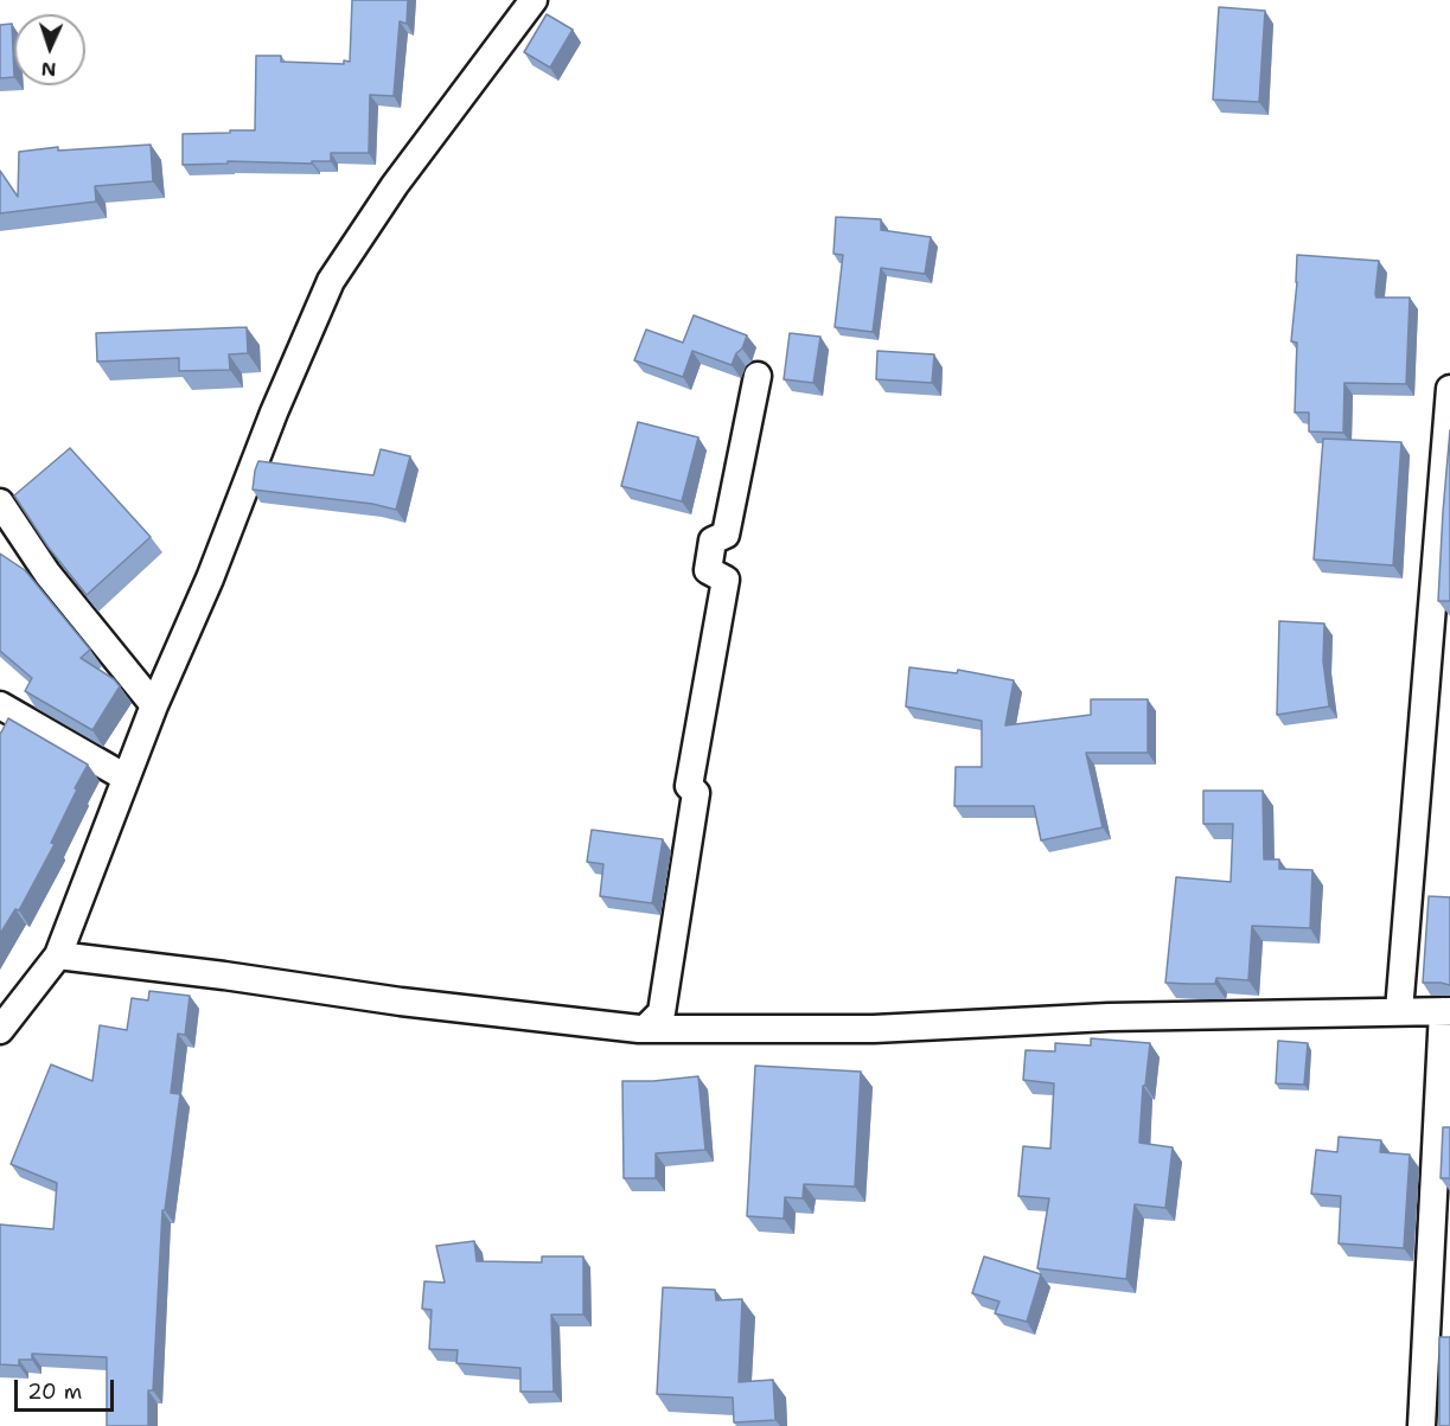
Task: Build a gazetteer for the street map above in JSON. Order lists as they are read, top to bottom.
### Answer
{
  "scale_bar": "20 m",
  "north": "bottom"
}
